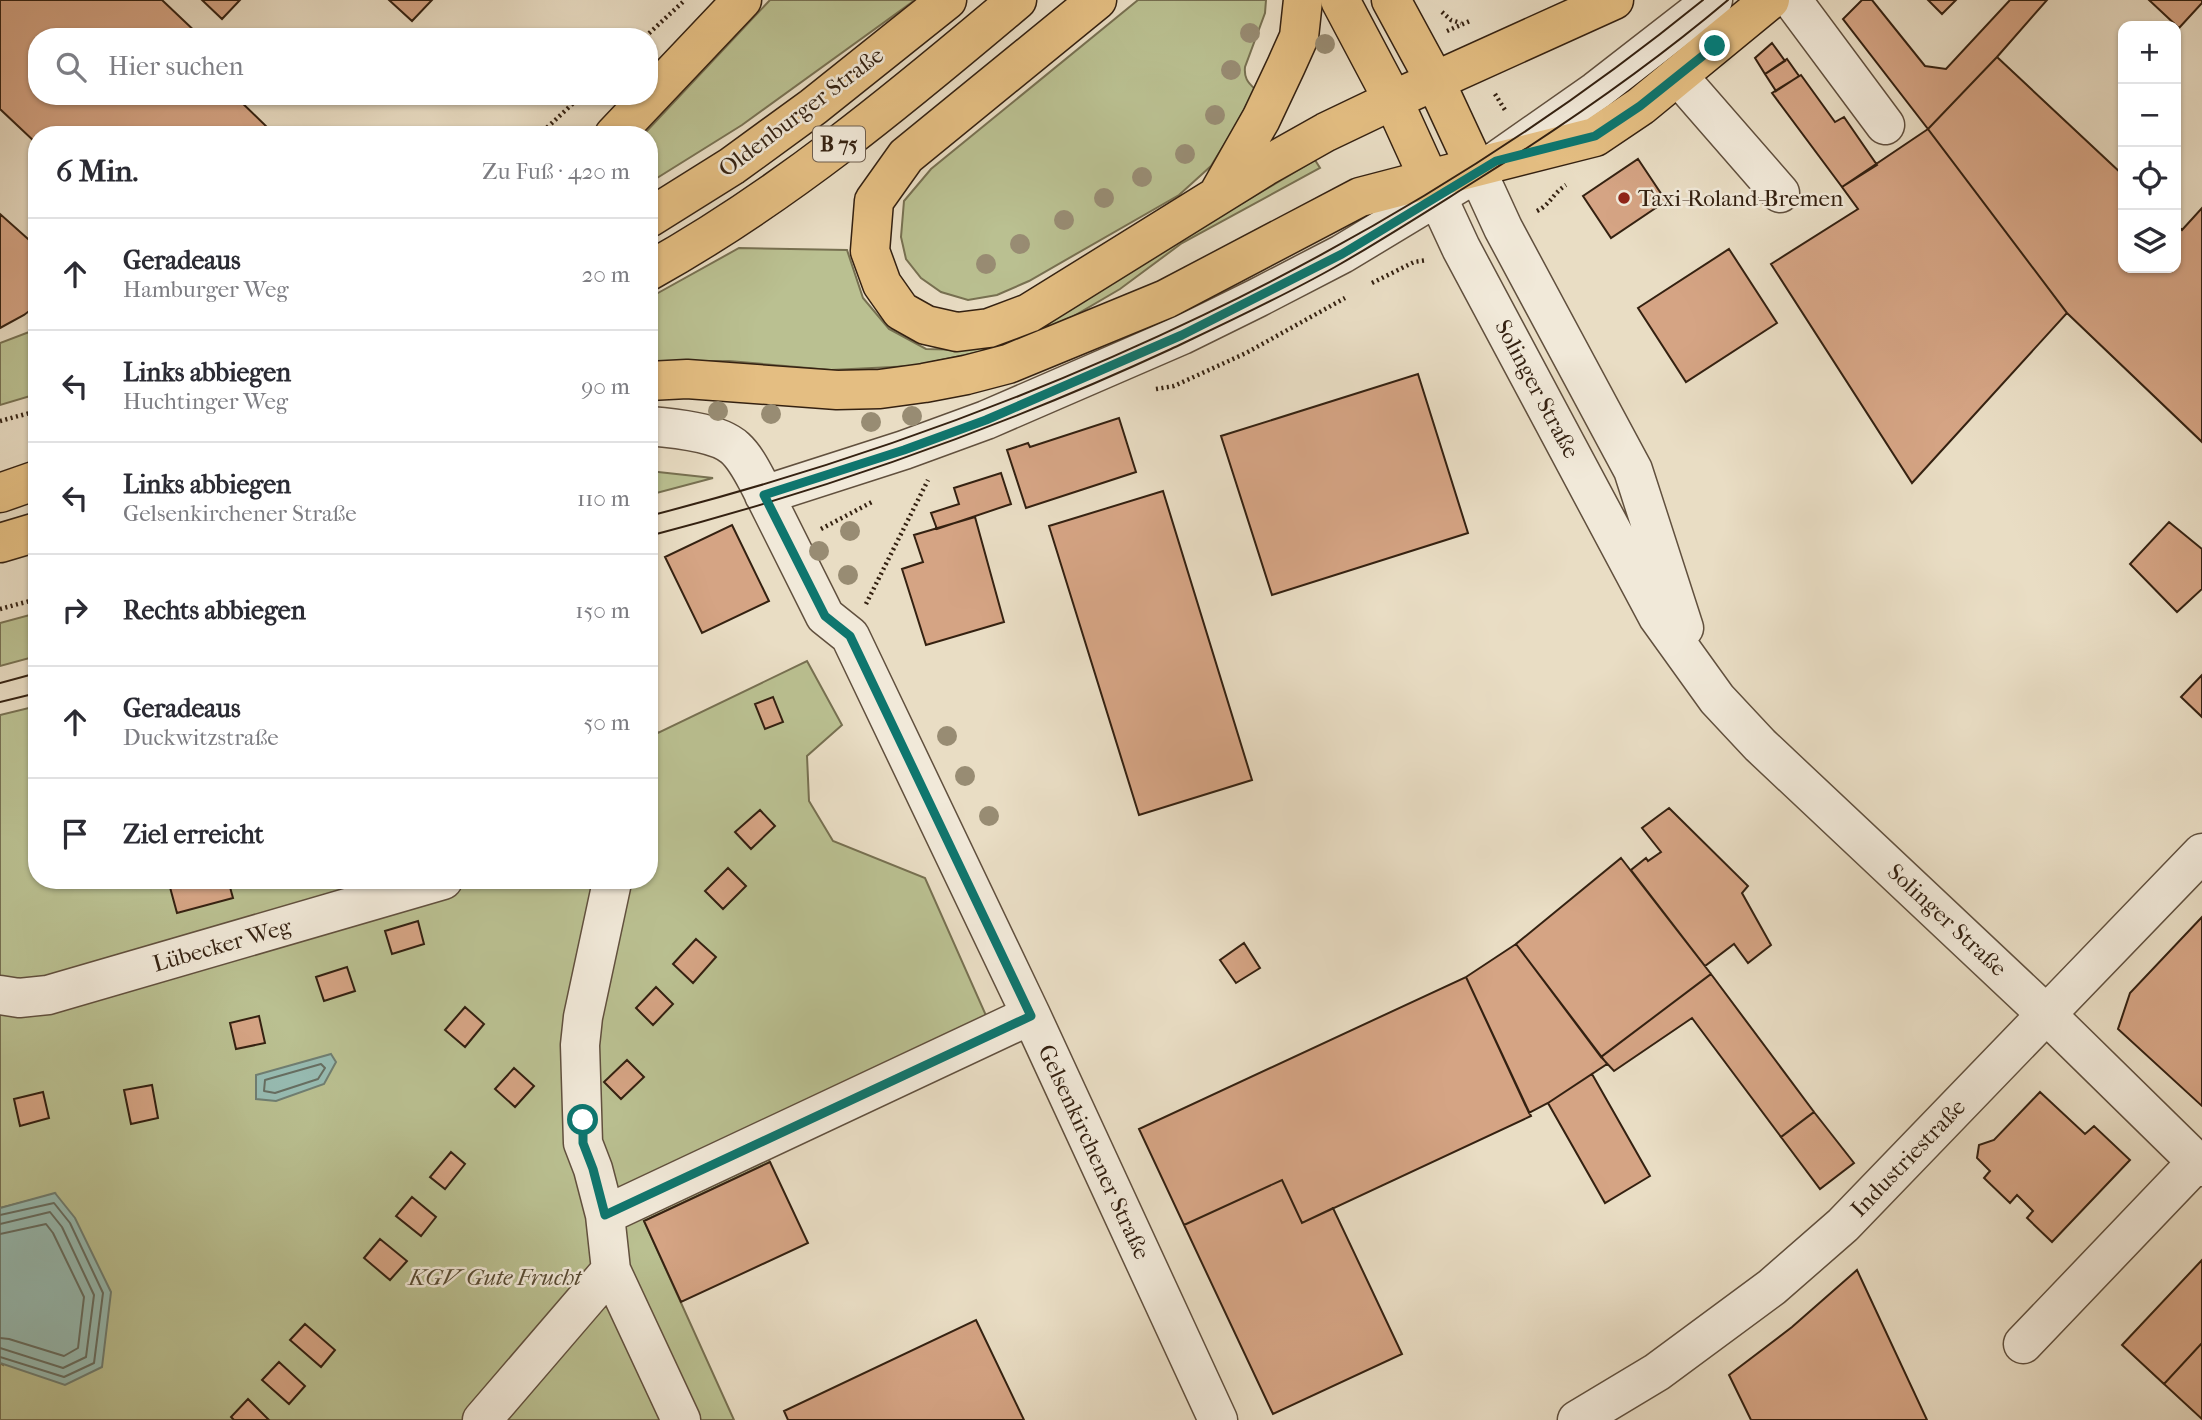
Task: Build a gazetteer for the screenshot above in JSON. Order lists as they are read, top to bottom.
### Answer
{
  "streets": {
    "main road": ["Oldenburger Straße", "B 75", "Solinger Straße"],
    "street": ["Lübecker Weg", "Gelsenkirchener Straße", "Industriestraße"]
  },
  "crossings": [
    ["Solinger Straße", "Industriestraße"]
  ],
  "parks": ["KGV Gute Frucht"],
  "places": ["Taxi-Roland-Bremen"],
  "page": {
    "map_buttons": ["+", "−"],
    "search": "Hier suchen",
    "heading": ["6 Min.", "Zu Fuß · 420 m"],
    "list": [
      ["Geradeaus", "Hamburger Weg", "20 m"],
      ["Links abbiegen", "Huchtinger Weg", "90 m"],
      ["Links abbiegen", "Gelsenkirchener Straße", "110 m"],
      ["Rechts abbiegen", "150 m"],
      ["Geradeaus", "Duckwitzstraße", "50 m"],
      "Ziel erreicht"
    ]
  }
}
